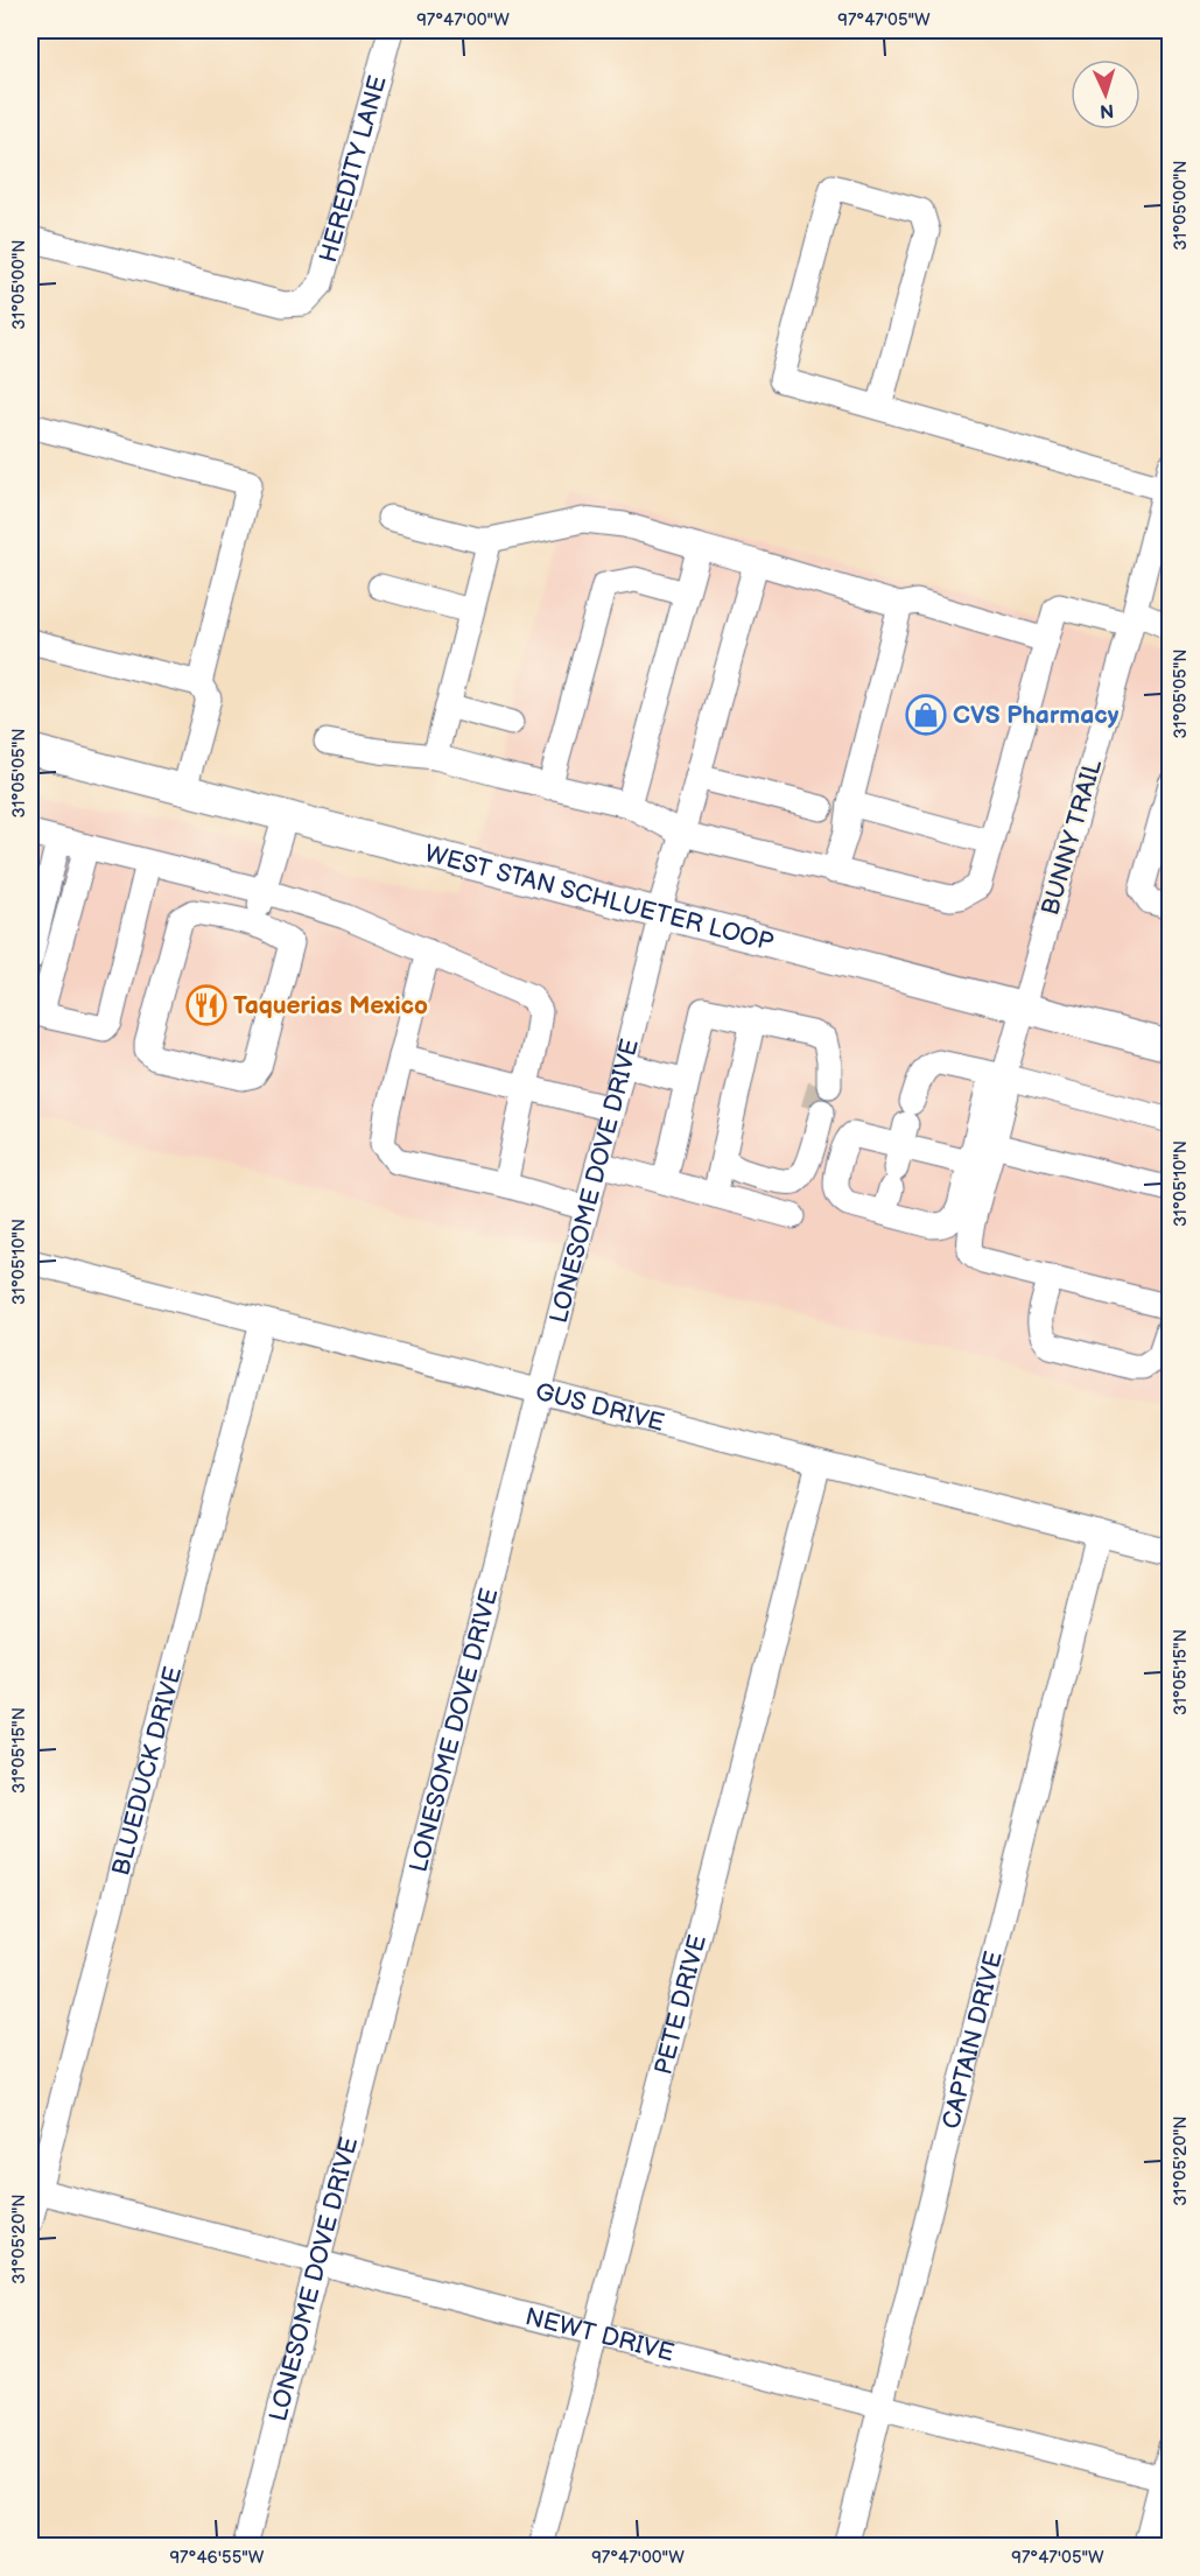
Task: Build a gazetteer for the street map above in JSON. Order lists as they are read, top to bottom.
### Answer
{
  "streets": {
    "main road": ["WEST STAN SCHLUETER LOOP"],
    "street": [
      "HEREDITY LANE",
      "BUNNY TRAIL",
      "LONESOME DOVE DRIVE",
      "GUS DRIVE",
      "BLUEDUCK DRIVE",
      "PETE DRIVE",
      "CAPTAIN DRIVE",
      "NEWT DRIVE"
    ]
  },
  "crossings": [
    ["BUNNY TRAIL", "WEST STAN SCHLUETER LOOP"],
    ["WEST STAN SCHLUETER LOOP", "LONESOME DOVE DRIVE"],
    ["LONESOME DOVE DRIVE", "GUS DRIVE"],
    ["LONESOME DOVE DRIVE", "NEWT DRIVE"],
    ["GUS DRIVE", "BLUEDUCK DRIVE"],
    ["GUS DRIVE", "PETE DRIVE"],
    ["GUS DRIVE", "CAPTAIN DRIVE"],
    ["BLUEDUCK DRIVE", "NEWT DRIVE"],
    ["PETE DRIVE", "NEWT DRIVE"],
    ["CAPTAIN DRIVE", "NEWT DRIVE"]
  ],
  "places": {
    "shop": ["CVS Pharmacy"],
    "restaurant": ["Taquerias Mexico"]
  },
  "north": "bottom",
  "coordinates": [
    "97°47'00\"W",
    "97°47'05\"W",
    "31°05'00\"N",
    "31°05'05\"N",
    "31°05'10\"N",
    "31°05'15\"N",
    "31°05'20\"N",
    "97°46'55\"W"
  ]
}
